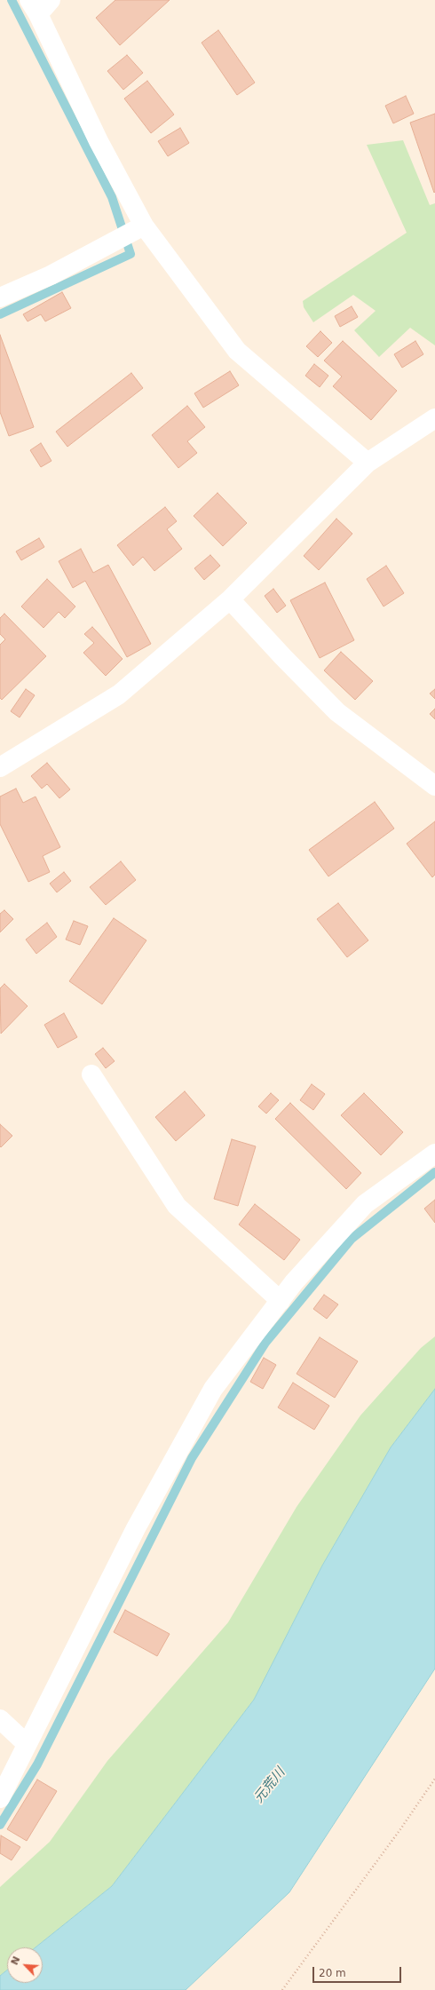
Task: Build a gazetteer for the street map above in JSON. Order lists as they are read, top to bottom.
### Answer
{
  "water": ["元荒川"],
  "scale_bar": "20 m",
  "north": "top left"
}
